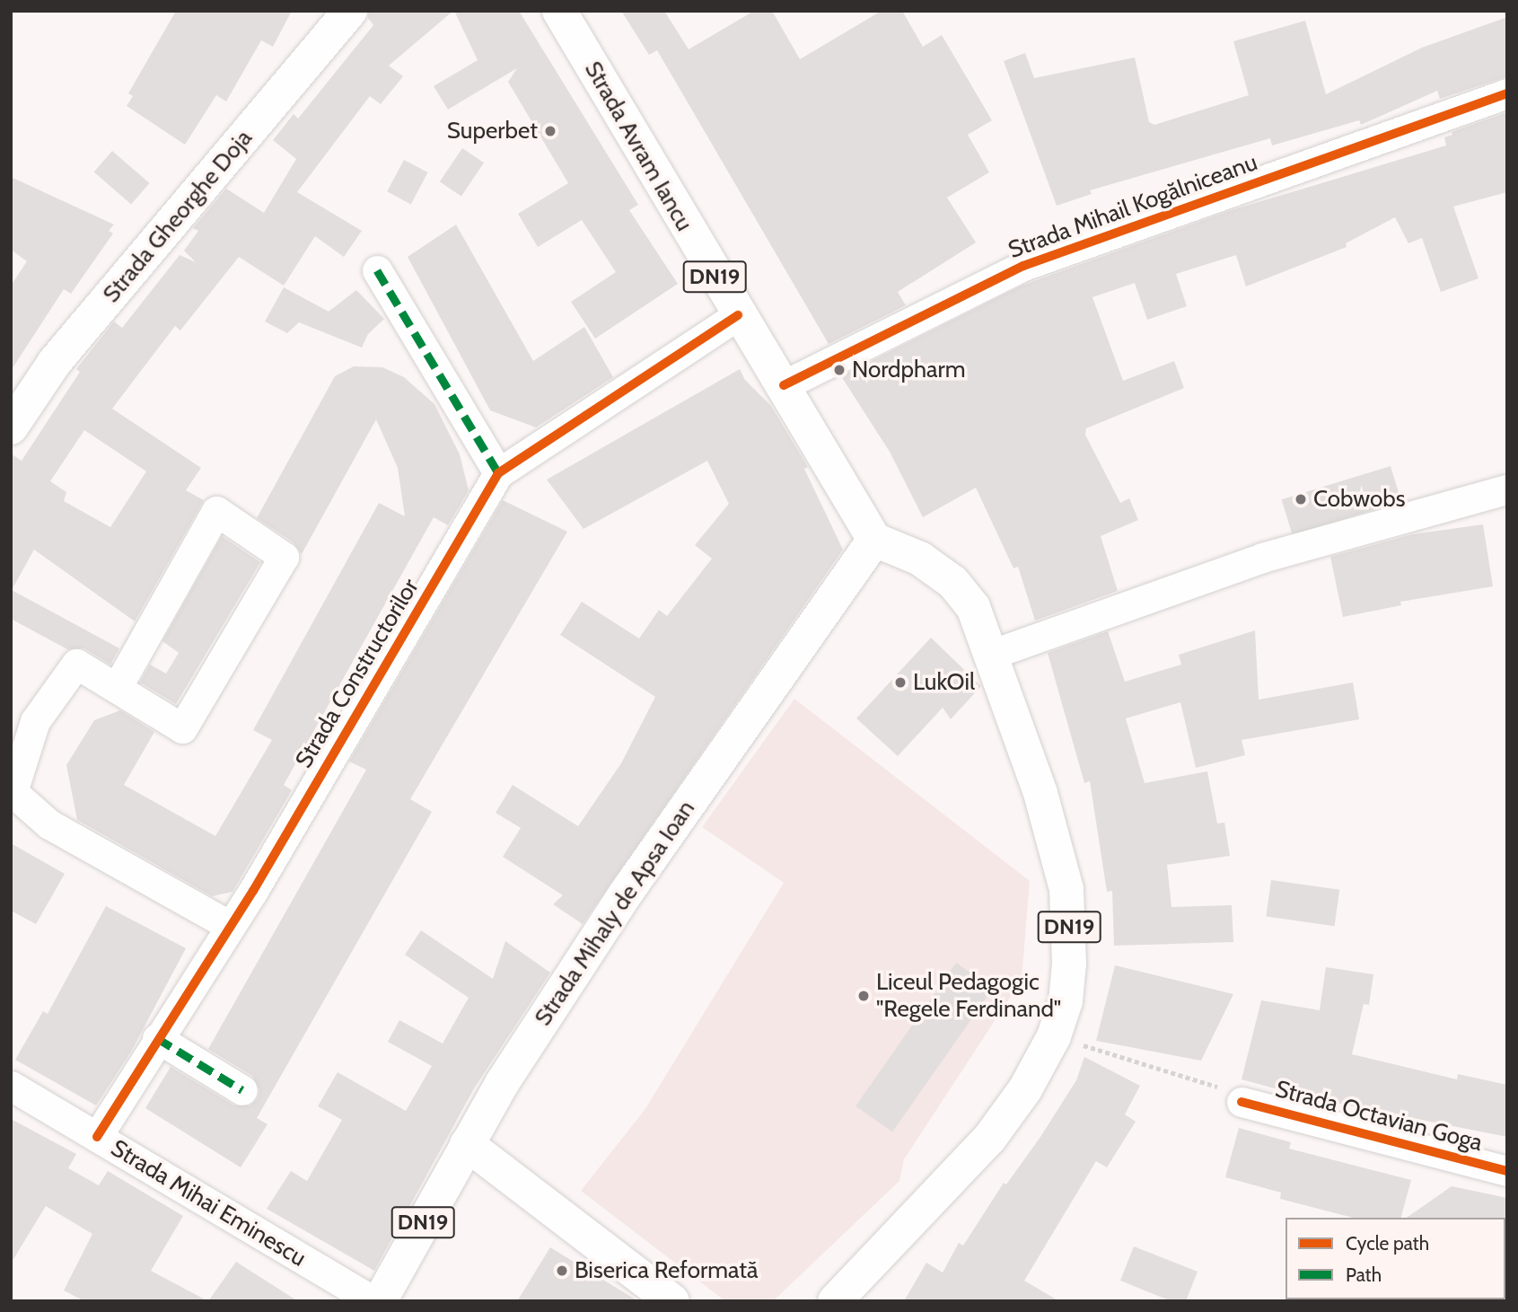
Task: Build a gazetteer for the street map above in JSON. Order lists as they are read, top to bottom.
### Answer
{
  "streets": {
    "main road": [
      "Strada Avram Iancu",
      "Strada Gheorghe Doja",
      "DN19",
      "Strada Mihaly de Apsa Ioan"
    ],
    "street": [
      "Strada Mihail Kogălniceanu",
      "Strada Constructorilor",
      "Strada Octavian Goga",
      "Strada Mihai Eminescu"
    ]
  },
  "crossings": [
    ["Strada Avram Iancu", "Strada Mihail Kogălniceanu"],
    ["Strada Avram Iancu", "DN19"],
    ["Strada Avram Iancu", "Strada Constructorilor"],
    ["Strada Avram Iancu", "Strada Mihaly de Apsa Ioan"],
    ["DN19", "Strada Mihaly de Apsa Ioan"],
    ["DN19", "Strada Octavian Goga"],
    ["Strada Constructorilor", "Strada Mihai Eminescu"]
  ],
  "places": [
    "Superbet",
    "Nordpharm",
    "Cobwobs",
    "LukOil",
    "Liceul Pedagogic \"Regele Ferdinand\"",
    "Biserica Reformată"
  ],
  "legend": ["Cycle path", "Path"]
}
